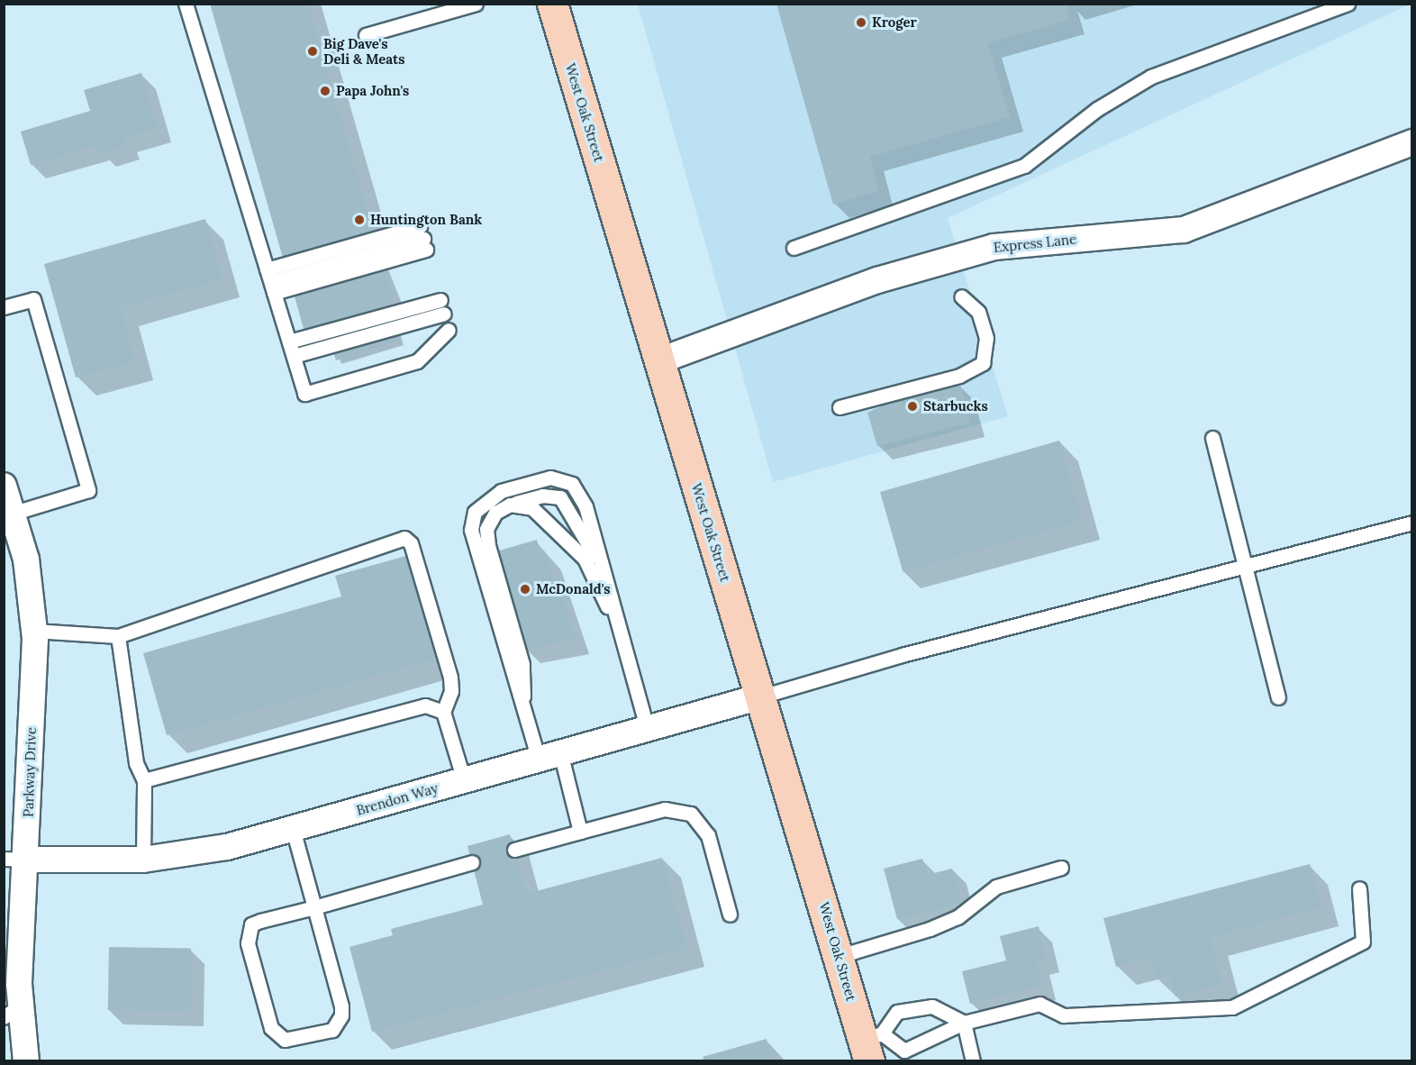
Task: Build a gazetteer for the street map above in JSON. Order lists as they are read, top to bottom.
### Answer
{
  "streets": {
    "main road": ["West Oak Street"],
    "street": ["Express Lane", "Parkway Drive", "Brendon Way"]
  },
  "crossings": [
    ["West Oak Street", "Express Lane"],
    ["West Oak Street", "Brendon Way"],
    ["Parkway Drive", "Brendon Way"]
  ],
  "places": [
    "Kroger",
    "Big Dave's Deli & Meats",
    "Papa John's",
    "Huntington Bank",
    "Starbucks",
    "McDonald's"
  ]
}
